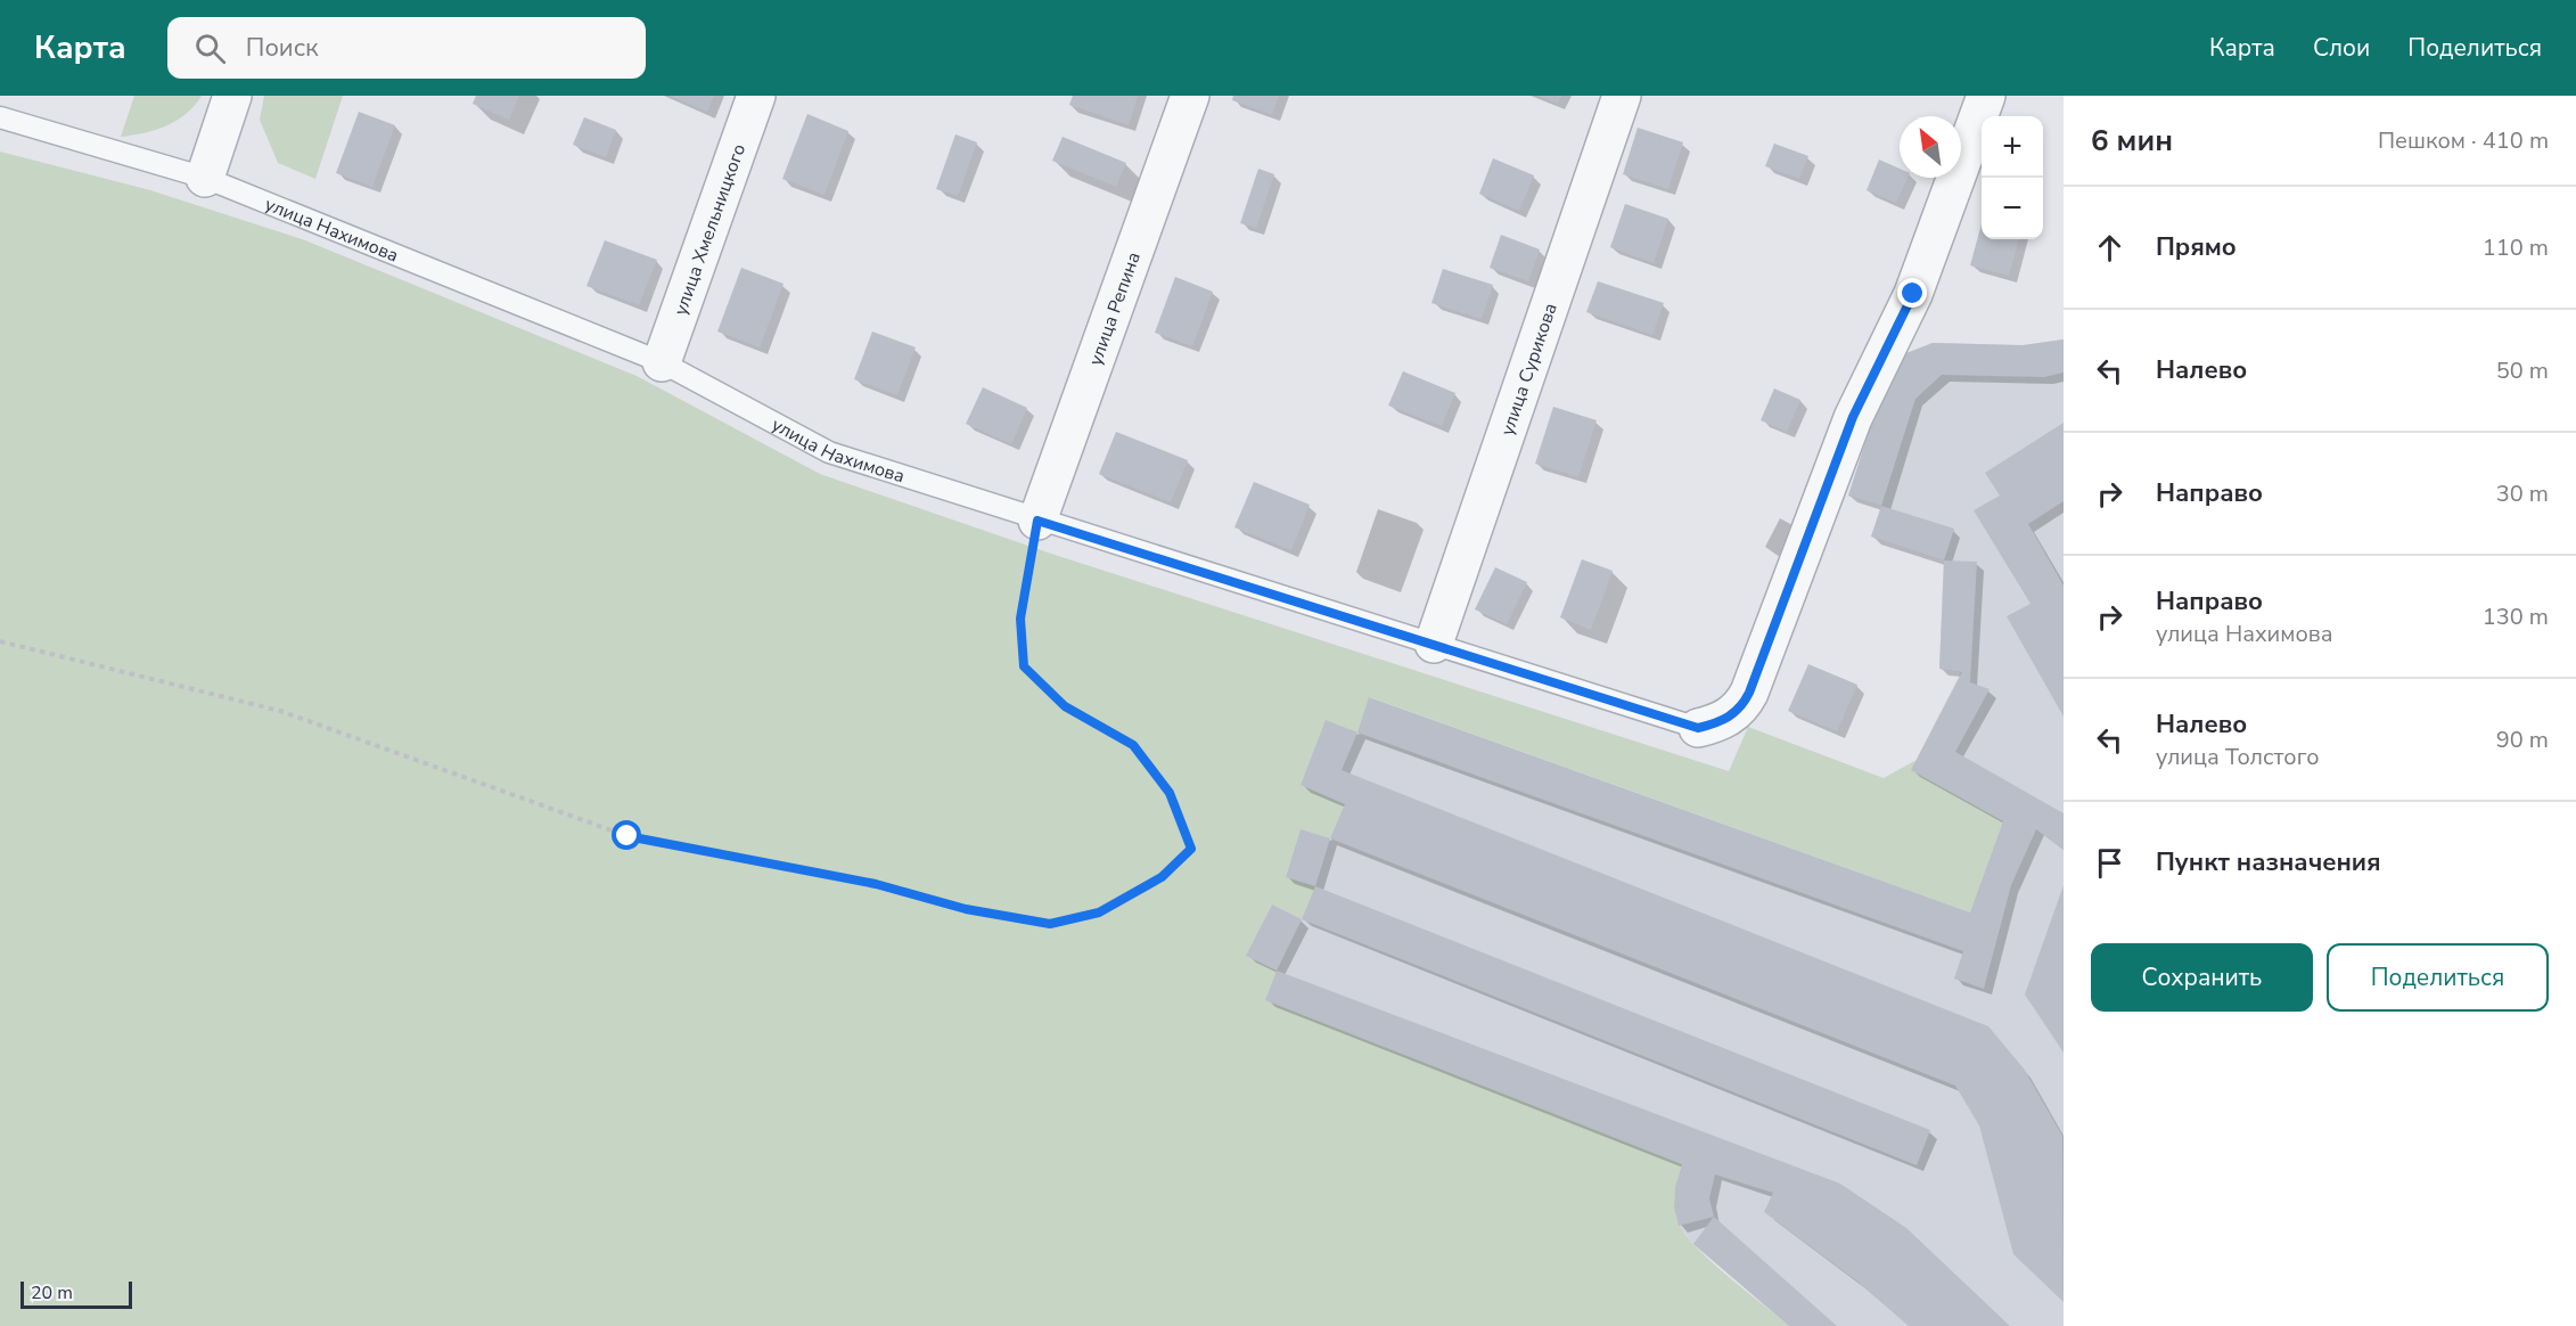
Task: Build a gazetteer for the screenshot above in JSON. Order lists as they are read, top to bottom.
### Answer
{
  "streets": {
    "street": ["улица Хмельницкого", "улица Репина", "улица Сурикова"],
    "lane": ["улица Нахимова"]
  },
  "crossings": [
    ["улица Нахимова", "улица Хмельницкого"],
    ["улица Нахимова", "улица Репина"],
    ["улица Нахимова", "улица Сурикова"]
  ],
  "scale_bar": "20 m",
  "north": "top left",
  "page": {
    "header": "Карта",
    "search": "Поиск",
    "nav": ["Карта", "Слои", "Поделиться"],
    "heading": ["6 мин", "Пешком · 410 m"],
    "map_buttons": ["+", "−"],
    "list": [
      ["Прямо", "110 m"],
      ["Налево", "50 m"],
      ["Направо", "30 m"],
      ["Направо", "улица Нахимова", "130 m"],
      ["Налево", "улица Толстого", "90 m"],
      "Пункт назначения"
    ],
    "buttons": ["Сохранить", "Поделиться"],
    "scale": "20 m"
  }
}
